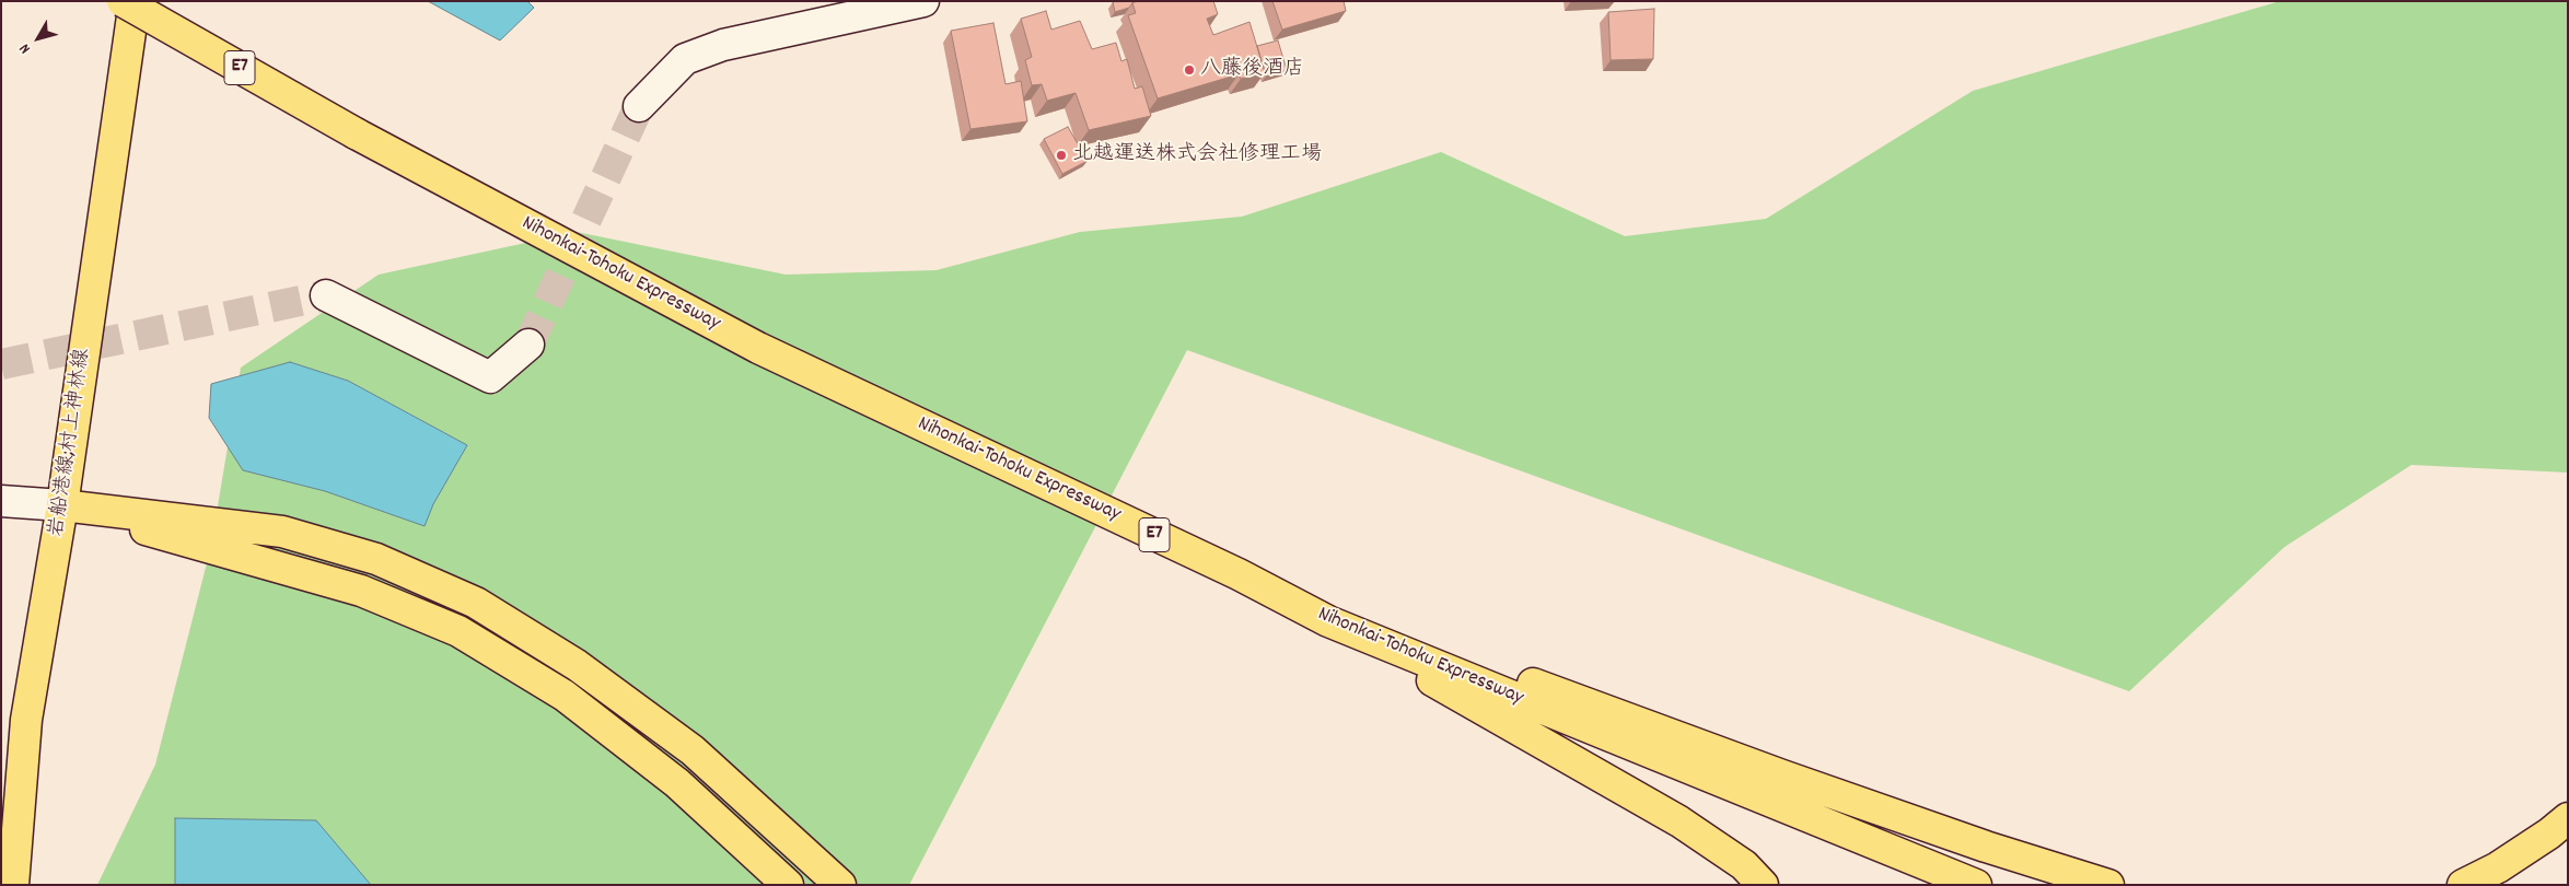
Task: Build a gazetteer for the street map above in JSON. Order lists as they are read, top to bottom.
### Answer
{
  "streets": {
    "main road": ["E7", "Nihonkai-Tohoku Expressway", "岩船港線;村上神林線"]
  },
  "places": ["八藤後酒店", "北越運送株式会社修理工場"],
  "north": "bottom left"
}
